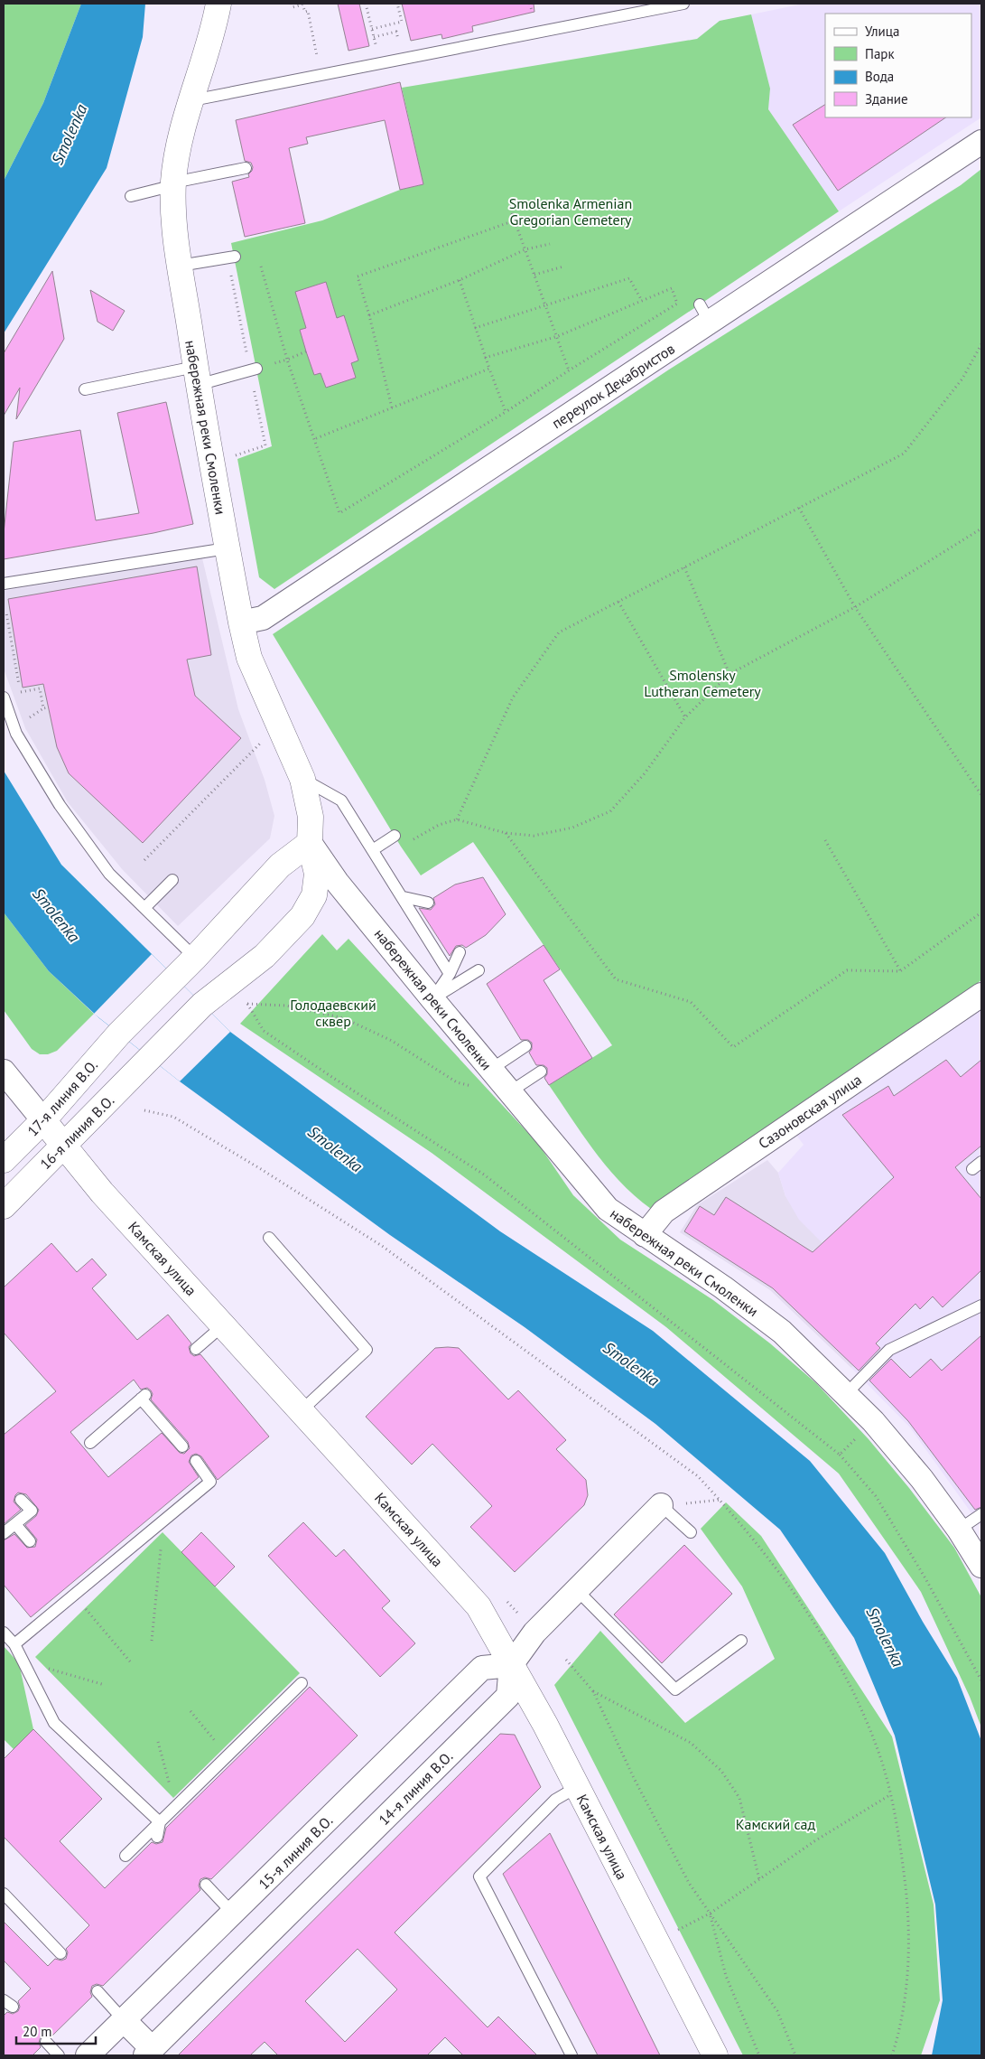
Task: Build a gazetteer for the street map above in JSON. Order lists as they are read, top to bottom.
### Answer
{
  "streets": {
    "main road": [
      "набережная реки Смоленки",
      "17-я линия В.О.",
      "16-я линия В.О.",
      "Камская улица"
    ],
    "street": [
      "переулок Декабристов",
      "Сазоновская улица",
      "14-я линия В.О.",
      "15-я линия В.О."
    ]
  },
  "crossings": [
    ["переулок Декабристов", "набережная реки Смоленки"],
    ["набережная реки Смоленки", "Сазоновская улица"],
    ["набережная реки Смоленки", "16-я линия В.О."],
    ["17-я линия В.О.", "Камская улица"],
    ["16-я линия В.О.", "Камская улица"],
    ["Камская улица", "14-я линия В.О."],
    ["Камская улица", "15-я линия В.О."],
    ["14-я линия В.О.", "15-я линия В.О."]
  ],
  "water": ["Smolenka"],
  "parks": [
    "Smolenka Armenian Gregorian Cemetery",
    "Smolensky Lutheran Cemetery",
    "Голодаевский сквер",
    "Камский сад"
  ],
  "legend": [
    "Улица",
    "Парк",
    "Вода",
    "Здание"
  ],
  "scale_bar": "20 m"
}
